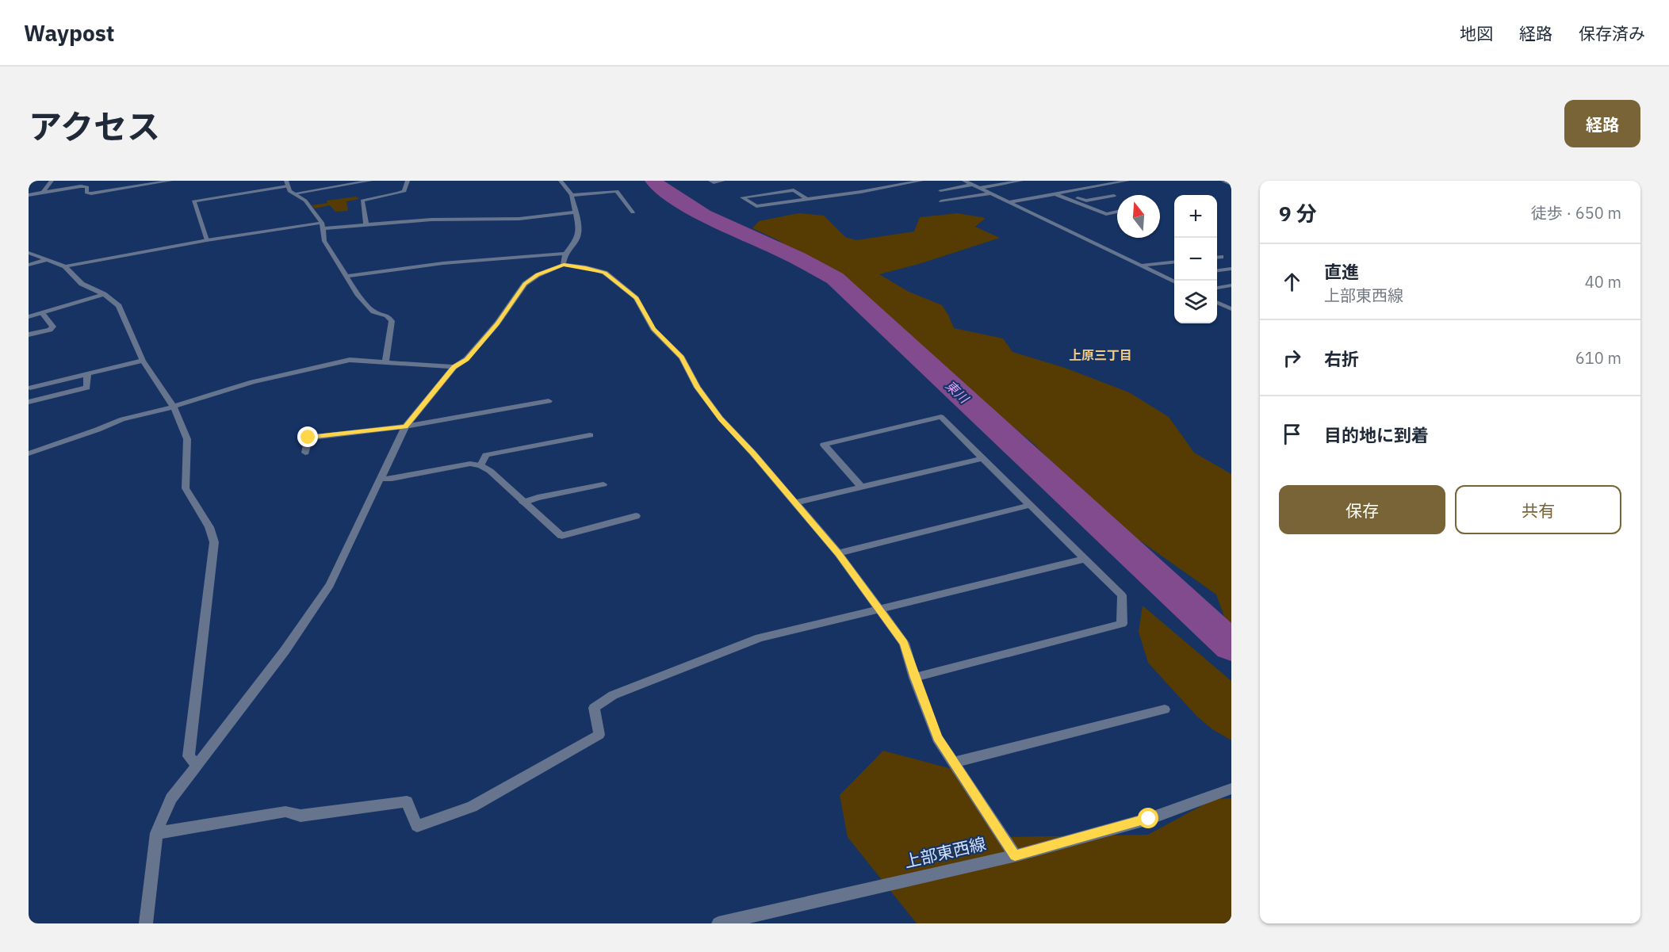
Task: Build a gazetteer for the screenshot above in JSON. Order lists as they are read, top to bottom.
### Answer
{
  "streets": {
    "street": ["上部東西線"]
  },
  "districts": ["上原三丁目"],
  "water": ["東川"],
  "north": "top",
  "page": {
    "header": "Waypost",
    "nav": ["地図", "経路", "保存済み"],
    "title": "アクセス",
    "buttons": [
      "経路",
      ["保存", "共有"]
    ],
    "heading": ["9 分", "徒歩 · 650 m"],
    "map_buttons": ["+", "−"],
    "list": [
      ["直進", "上部東西線", "40 m"],
      ["右折", "610 m"],
      "目的地に到着"
    ]
  }
}
